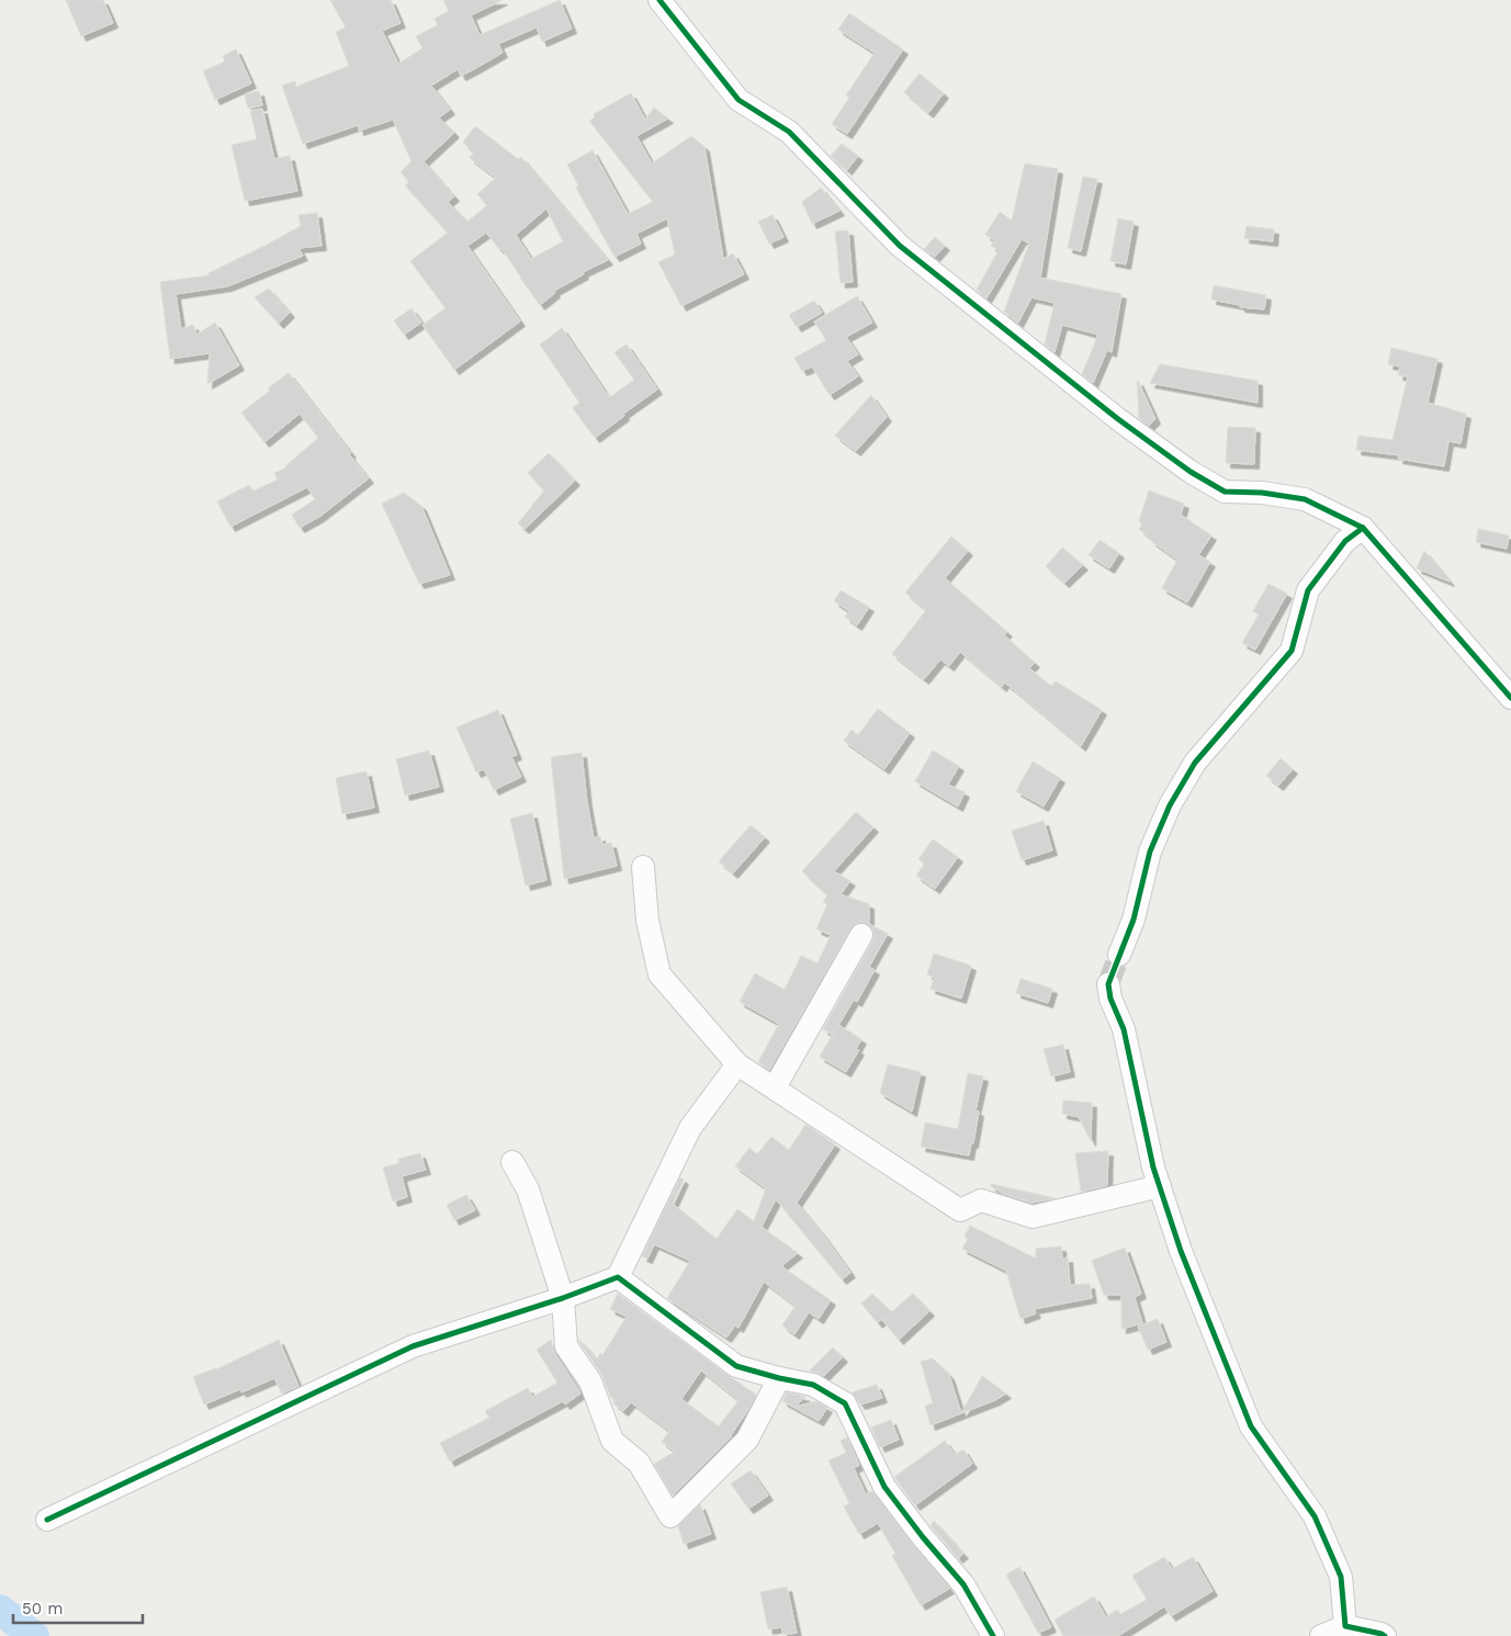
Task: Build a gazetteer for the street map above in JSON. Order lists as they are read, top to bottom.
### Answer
{
  "scale_bar": "50 m"
}
